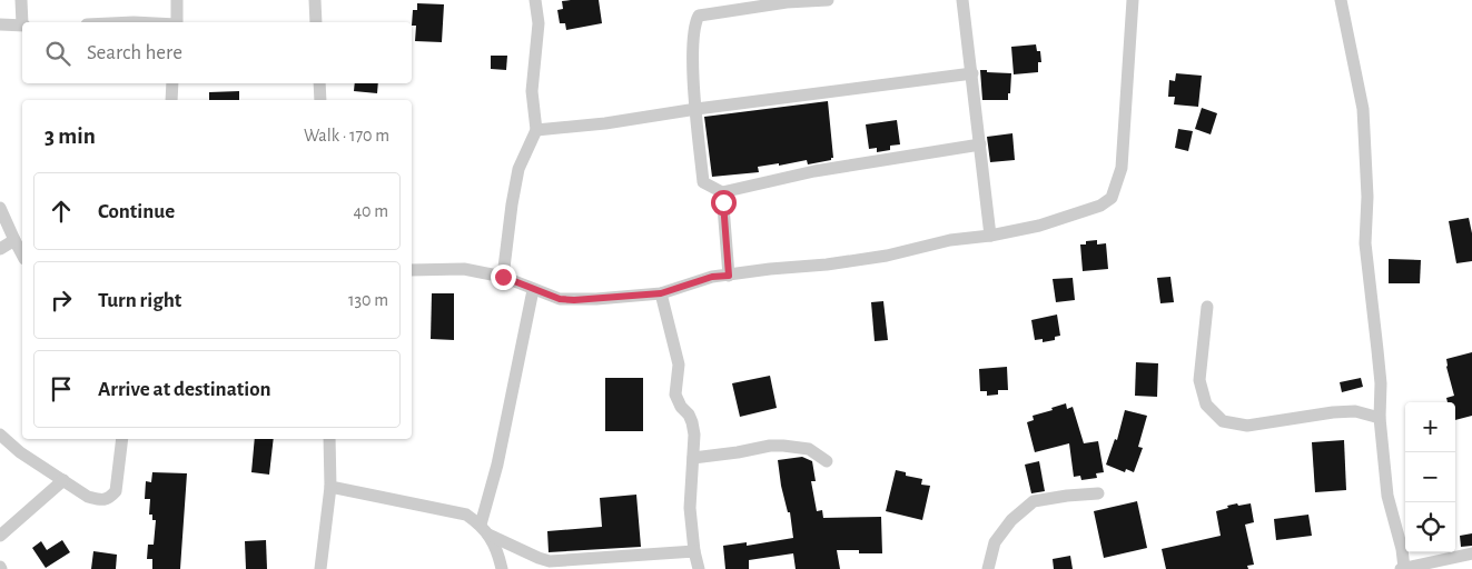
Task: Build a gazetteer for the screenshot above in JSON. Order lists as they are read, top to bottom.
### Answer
{
  "page": {
    "search": "Search here",
    "heading": ["3 min", "Walk · 170 m"],
    "list": [
      ["Continue", "40 m"],
      ["Turn right", "130 m"],
      "Arrive at destination"
    ],
    "map_buttons": ["+", "−"]
  }
}
